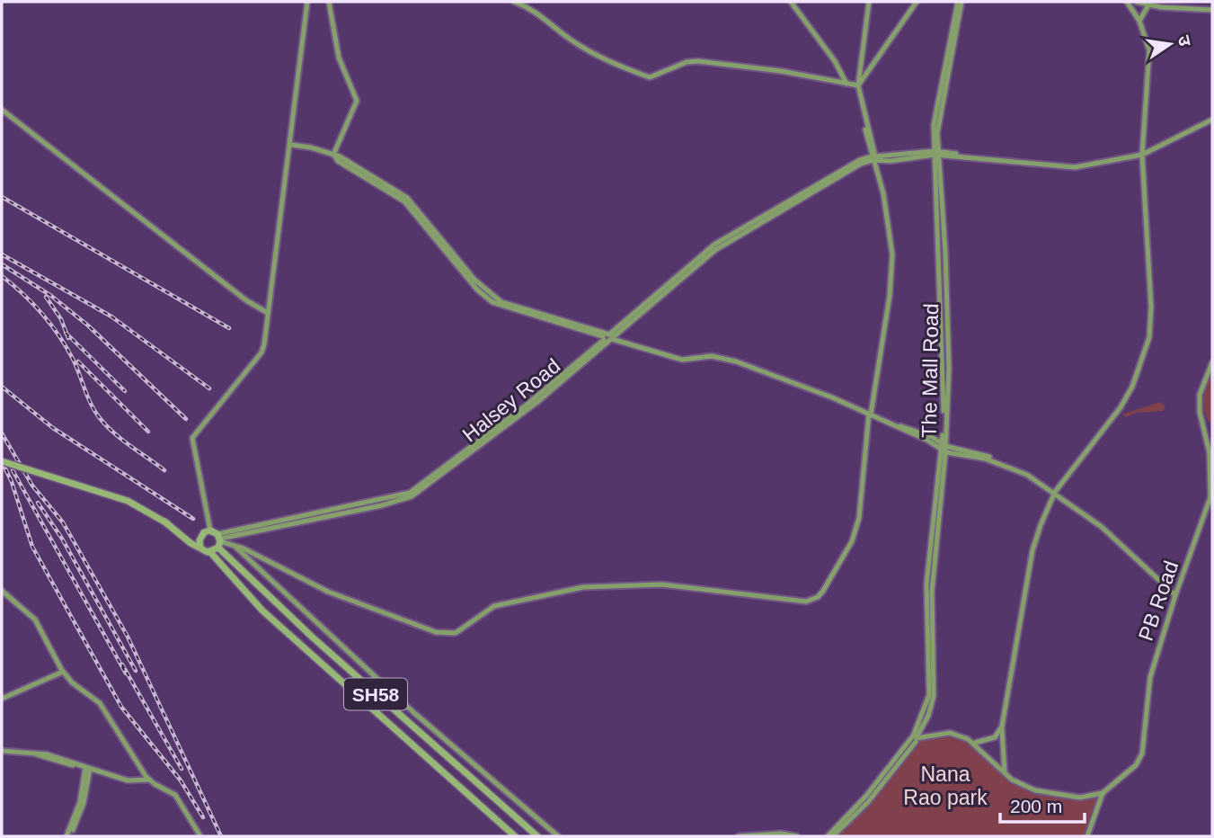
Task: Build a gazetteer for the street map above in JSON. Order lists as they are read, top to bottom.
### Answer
{
  "streets": {
    "main road": ["SH58"],
    "street": ["The Mall Road", "PB Road"]
  },
  "parks": ["Nana Rao park"],
  "scale_bar": "200 m",
  "north": "right"
}
